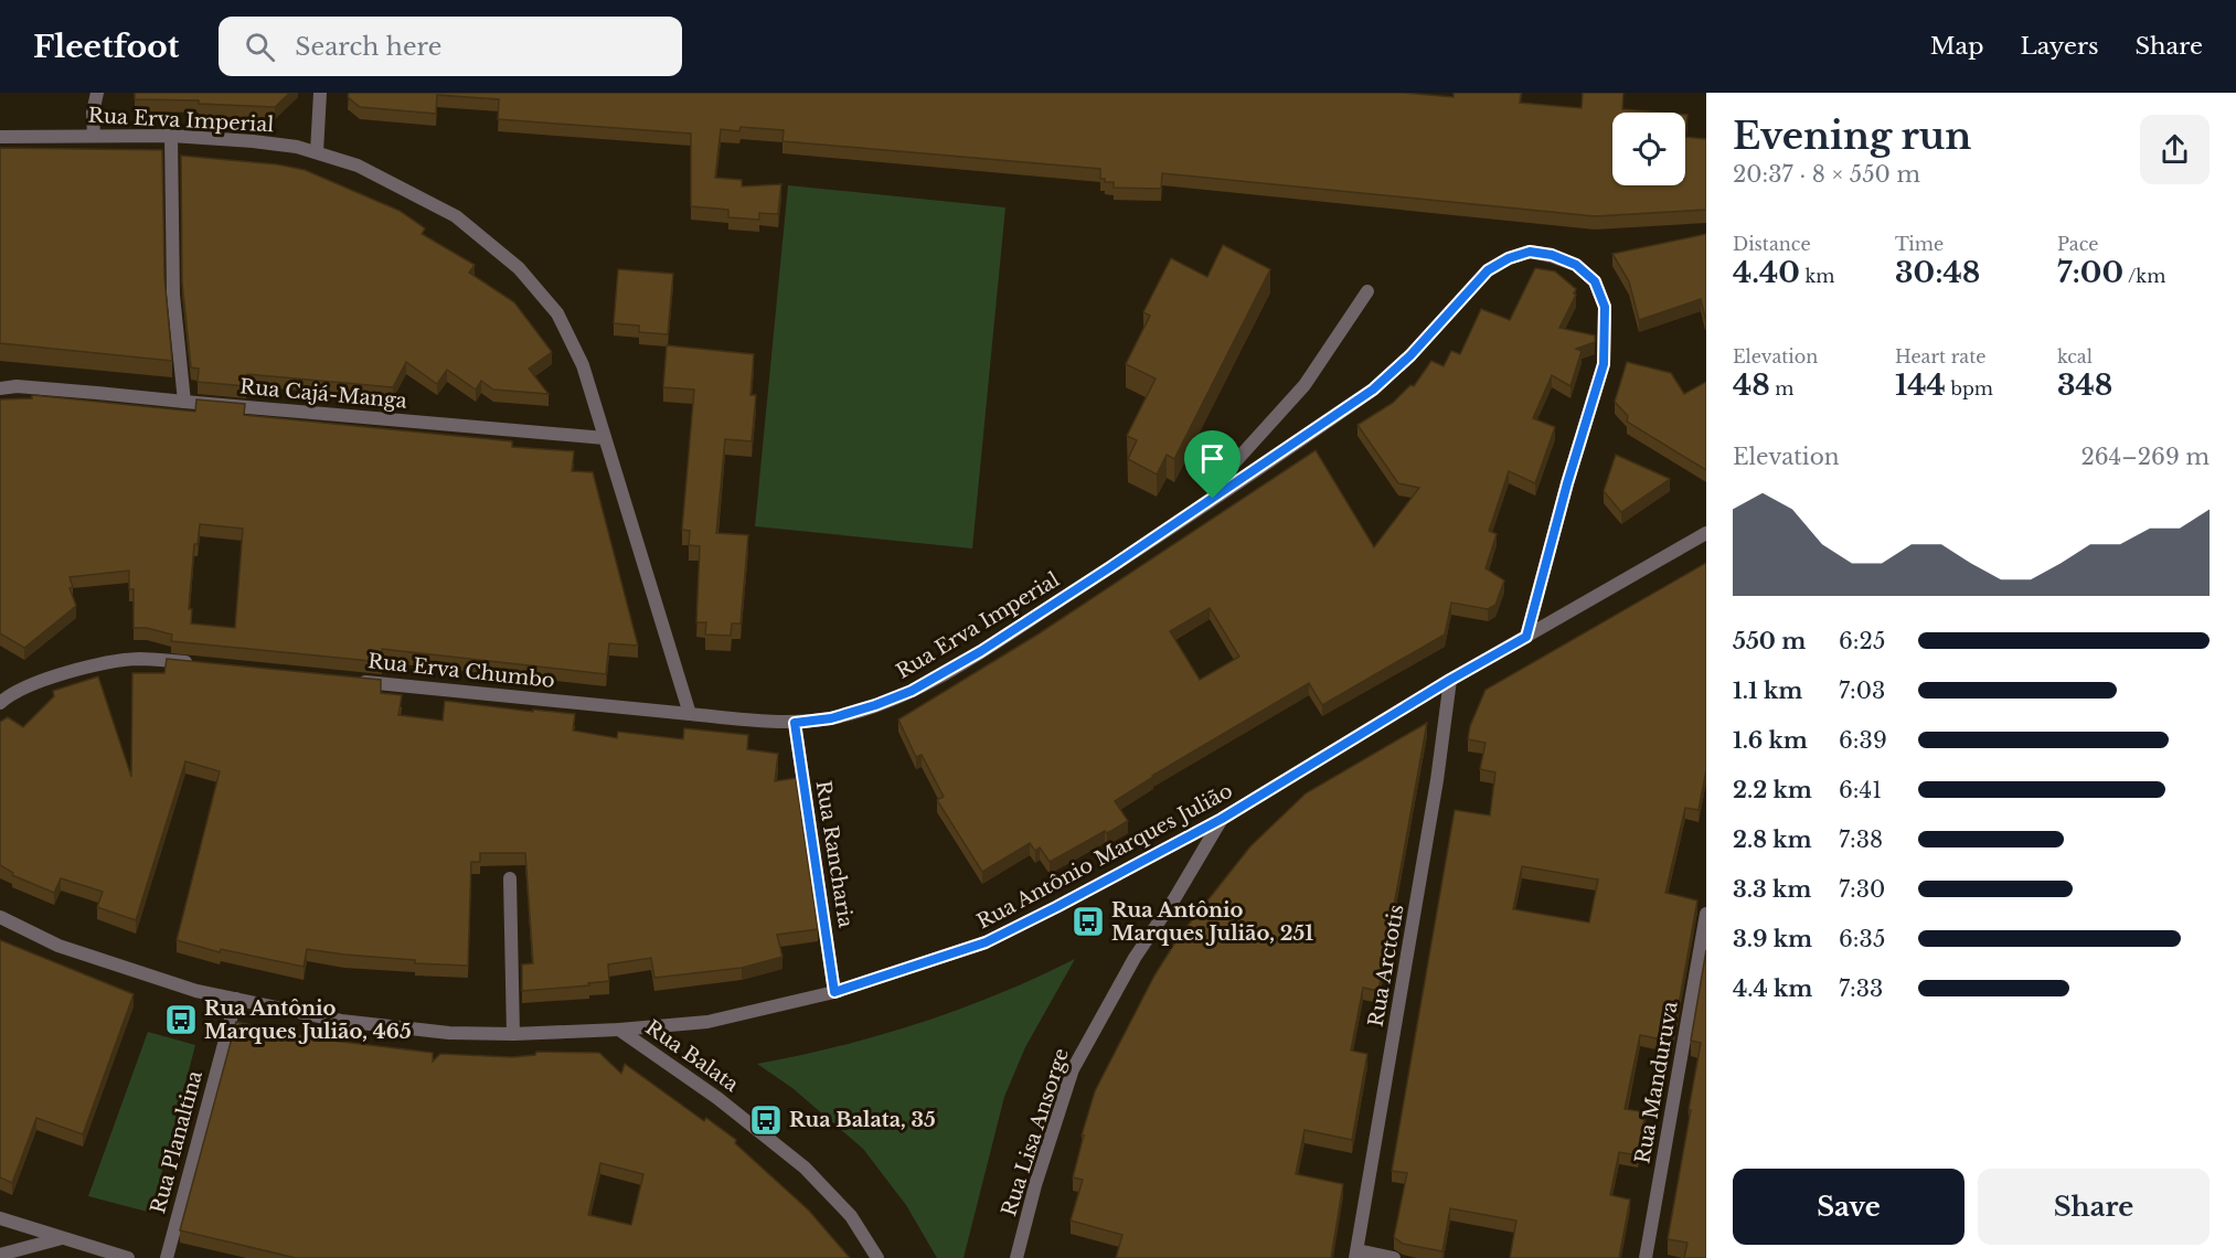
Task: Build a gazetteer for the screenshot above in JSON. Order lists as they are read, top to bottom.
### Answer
{
  "streets": {
    "street": [
      "Rua Erva Imperial",
      "Rua Cajá-Manga",
      "Rua Erva Chumbo",
      "Rua Rancharia",
      "Rua Antônio Marques Julião",
      "Rua Arctotis",
      "Rua Balata",
      "Rua Manduruva",
      "Rua Lisa Ansorge",
      "Rua Planaltina"
    ]
  },
  "crossings": [
    ["Rua Erva Imperial", "Rua Cajá-Manga"],
    ["Rua Erva Imperial", "Rua Erva Chumbo"],
    ["Rua Erva Imperial", "Rua Rancharia"],
    ["Rua Erva Imperial", "Rua Antônio Marques Julião"],
    ["Rua Rancharia", "Rua Antônio Marques Julião"],
    ["Rua Antônio Marques Julião", "Rua Arctotis"],
    ["Rua Antônio Marques Julião", "Rua Balata"],
    ["Rua Antônio Marques Julião", "Rua Lisa Ansorge"],
    ["Rua Antônio Marques Julião", "Rua Planaltina"]
  ],
  "places": {
    "bus stop": ["Rua Antônio Marques Julião, 251", "Rua Antônio Marques Julião, 465", "Rua Balata, 35"]
  },
  "page": {
    "header": "Fleetfoot",
    "search": "Search here",
    "nav": ["Map", "Layers", "Share"],
    "heading": ["Evening run", "20:37 · 8 × 550 m"],
    "stats": [
      ["Distance", "4.40 km"],
      ["Time", "30:48"],
      ["Pace", "7:00 /km"],
      ["Elevation", "48 m"],
      ["Heart rate", "144 bpm"],
      ["kcal", "348"]
    ],
    "chart": ["Elevation", "264–269 m"],
    "list": [
      {
        "name": "550 m",
        "note": "6:25"
      },
      {
        "name": "1.1 km",
        "note": "7:03"
      },
      {
        "name": "1.6 km",
        "note": "6:39"
      },
      {
        "name": "2.2 km",
        "note": "6:41"
      },
      {
        "name": "2.8 km",
        "note": "7:38"
      },
      {
        "name": "3.3 km",
        "note": "7:30"
      },
      {
        "name": "3.9 km",
        "note": "6:35"
      },
      {
        "name": "4.4 km",
        "note": "7:33"
      }
    ],
    "buttons": ["Save", "Share"]
  }
}
